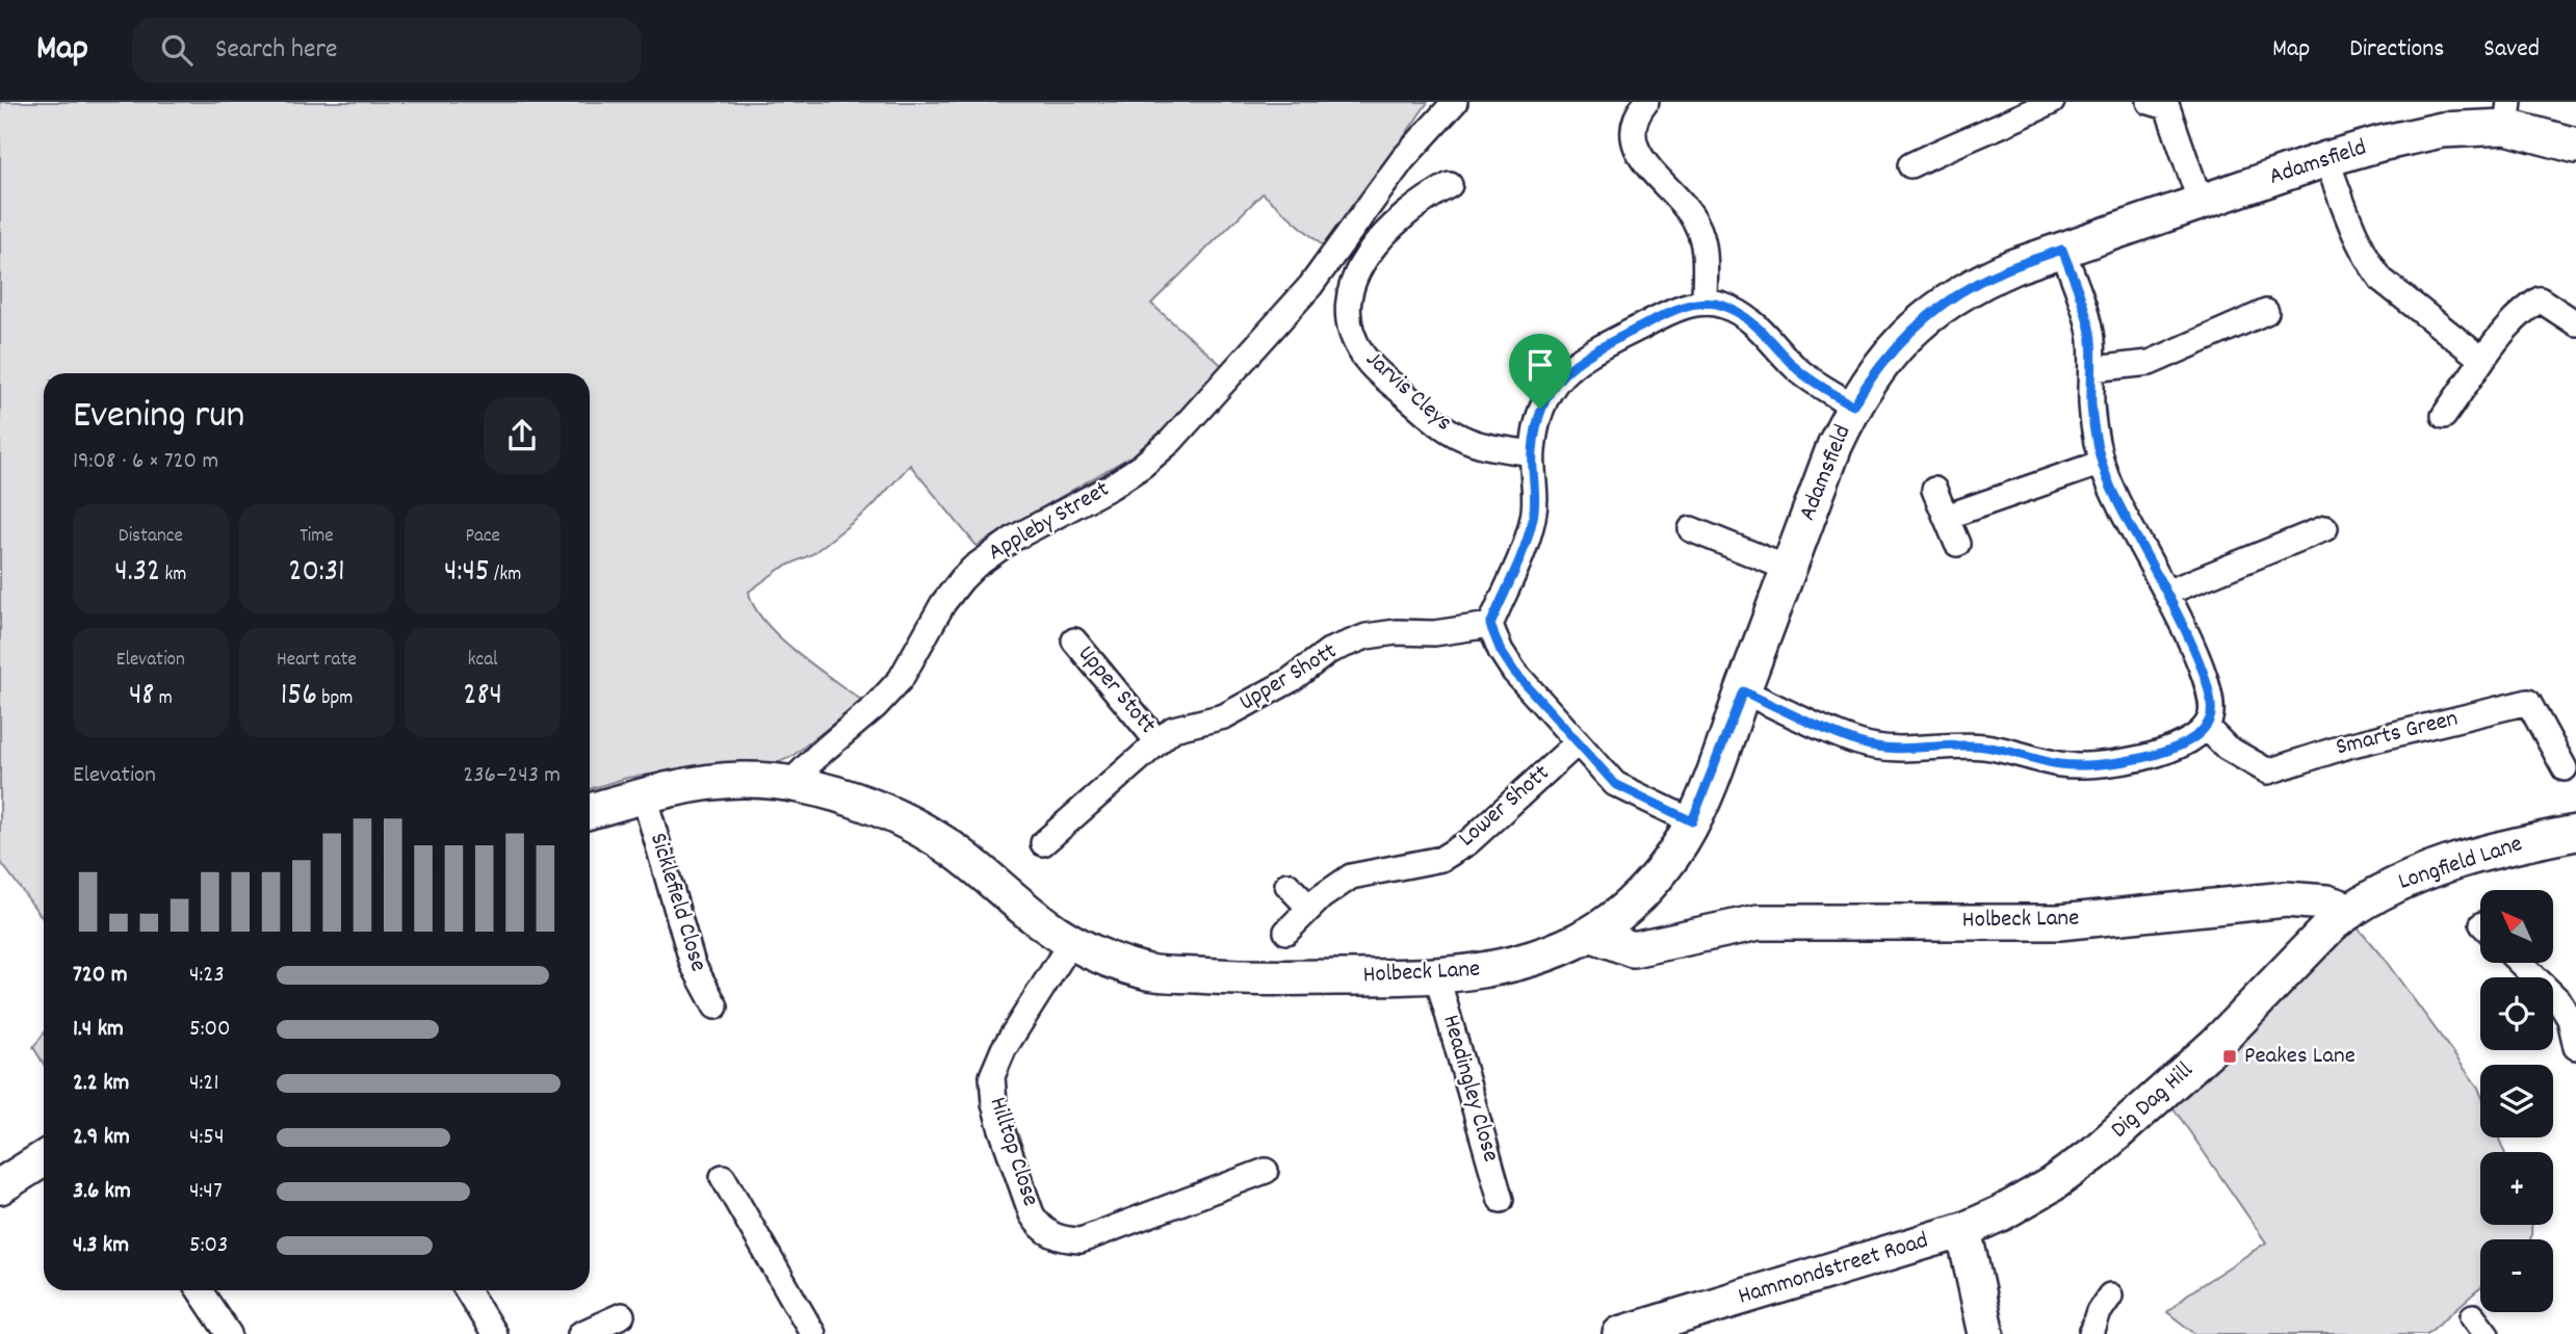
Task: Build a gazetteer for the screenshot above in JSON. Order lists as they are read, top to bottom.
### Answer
{
  "streets": {
    "street": [
      "Adamsfield",
      "Jarvis Cleys",
      "Appleby Street",
      "Upper Shott",
      "Upper Stott",
      "Smarts Green",
      "Lower Shott",
      "Longfield Lane",
      "Sicklefield Close",
      "Holbeck Lane",
      "Headingley Close",
      "Dig Dag Hill",
      "Hilltop Close",
      "Hammondstreet Road"
    ]
  },
  "crossings": [
    ["Adamsfield", "Holbeck Lane"],
    ["Appleby Street", "Holbeck Lane"],
    ["Upper Shott", "Upper Stott"],
    ["Longfield Lane", "Holbeck Lane"],
    ["Longfield Lane", "Dig Dag Hill"],
    ["Holbeck Lane", "Headingley Close"],
    ["Holbeck Lane", "Dig Dag Hill"],
    ["Holbeck Lane", "Hilltop Close"],
    ["Dig Dag Hill", "Hammondstreet Road"]
  ],
  "places": {
    "transit": ["Peakes Lane"]
  },
  "north": "top left",
  "page": {
    "header": "Map",
    "search": "Search here",
    "nav": ["Map", "Directions", "Saved"],
    "heading": ["Evening run", "19:08 · 6 × 720 m"],
    "stats": [
      ["Distance", "4.32 km"],
      ["Time", "20:31"],
      ["Pace", "4:45 /km"],
      ["Elevation", "48 m"],
      ["Heart rate", "156 bpm"],
      ["kcal", "284"]
    ],
    "chart": ["Elevation", "236–243 m"],
    "map_buttons": ["+", "−"],
    "list": [
      {
        "name": "720 m",
        "note": "4:23"
      },
      {
        "name": "1.4 km",
        "note": "5:00"
      },
      {
        "name": "2.2 km",
        "note": "4:21"
      },
      {
        "name": "2.9 km",
        "note": "4:54"
      },
      {
        "name": "3.6 km",
        "note": "4:47"
      },
      {
        "name": "4.3 km",
        "note": "5:03"
      }
    ]
  }
}
